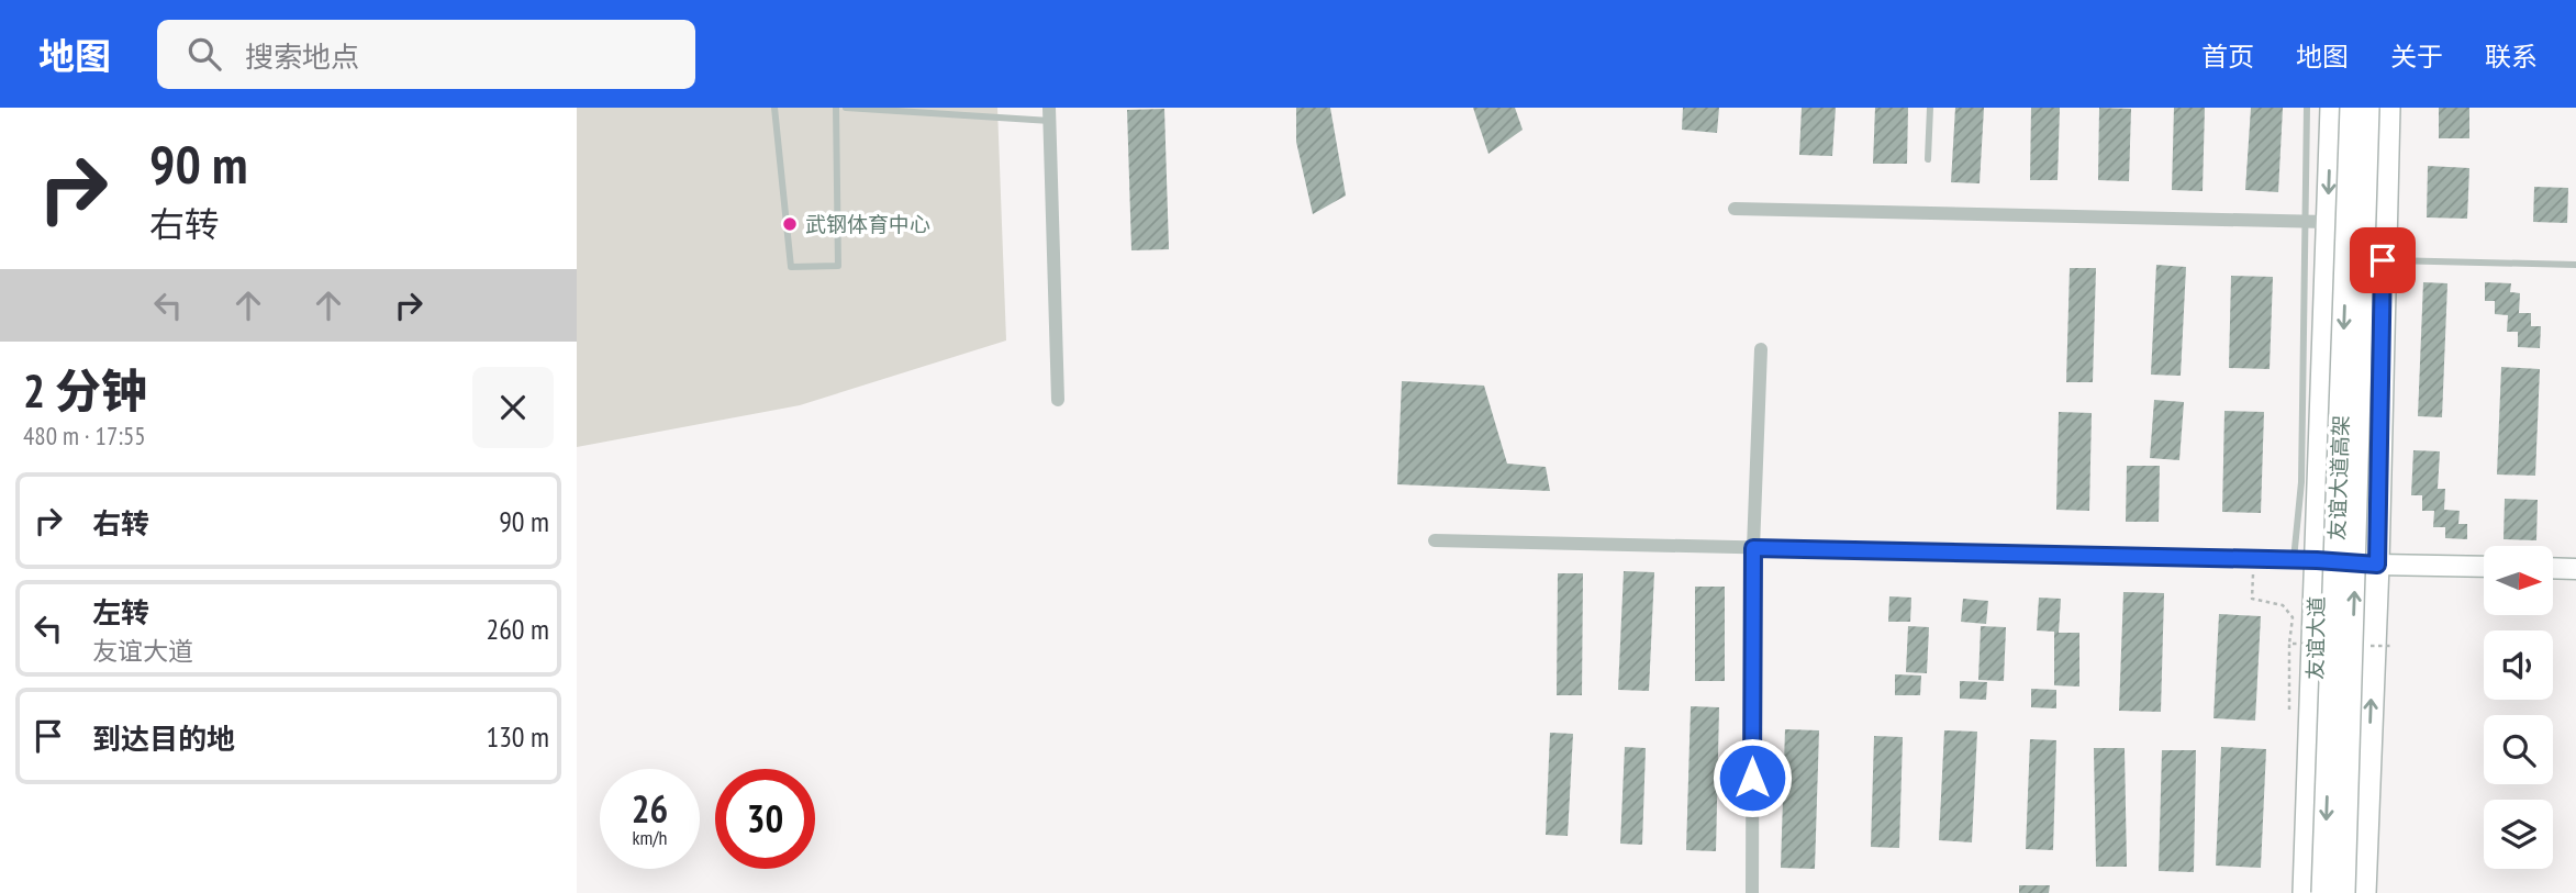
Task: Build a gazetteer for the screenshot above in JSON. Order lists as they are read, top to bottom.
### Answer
{
  "streets": {
    "main road": ["友谊大道高架", "友谊大道"]
  },
  "places": ["武钢体育中心"],
  "north": "right",
  "page": {
    "header": "地图",
    "search": "搜索地点",
    "nav": [
      "首页",
      "地图",
      "关于",
      "联系"
    ],
    "turn": ["90 m", "右转"],
    "heading": ["2 分钟", "480 m · 17:55"],
    "list": [
      {
        "name": "右转",
        "value": "90 m"
      },
      {
        "name": "左转",
        "note": "友谊大道",
        "value": "260 m"
      },
      {
        "name": "到达目的地",
        "value": "130 m"
      }
    ],
    "speed": "26 km/h",
    "limit": "30"
  }
}
